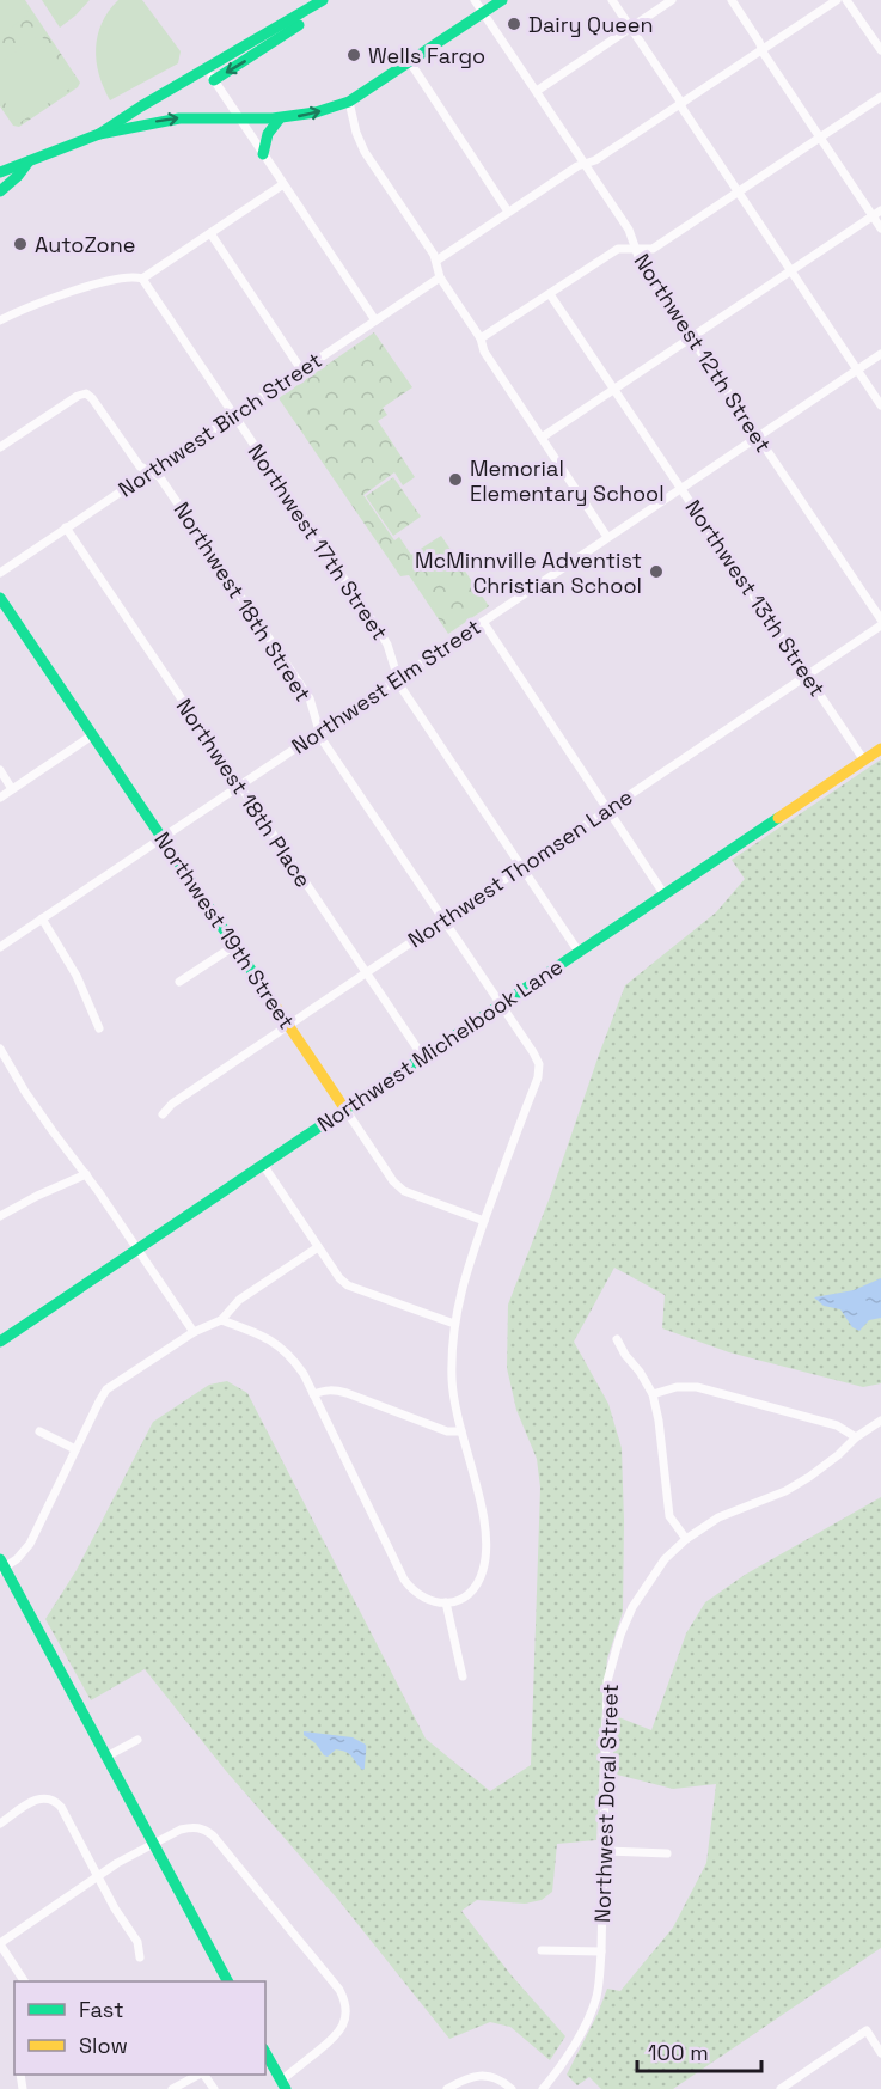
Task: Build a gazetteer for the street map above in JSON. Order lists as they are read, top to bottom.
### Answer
{
  "streets": {
    "main road": ["Northwest 19th Street", "Northwest Michelbook Lane"],
    "street": [
      "Northwest 12th Street",
      "Northwest Birch Street",
      "Northwest 17th Street",
      "Northwest 13th Street",
      "Northwest 18th Street",
      "Northwest Elm Street",
      "Northwest 18th Place",
      "Northwest Thomsen Lane",
      "Northwest Doral Street"
    ]
  },
  "crossings": [
    ["Northwest 12th Street", "Northwest Elm Street"],
    ["Northwest Birch Street", "Northwest 17th Street"],
    ["Northwest Birch Street", "Northwest 18th Street"],
    ["Northwest Birch Street", "Northwest 18th Place"],
    ["Northwest 17th Street", "Northwest Elm Street"],
    ["Northwest 17th Street", "Northwest Thomsen Lane"],
    ["Northwest 17th Street", "Northwest Michelbook Lane"],
    ["Northwest 13th Street", "Northwest Elm Street"],
    ["Northwest 13th Street", "Northwest Thomsen Lane"],
    ["Northwest 13th Street", "Northwest Michelbook Lane"],
    ["Northwest 18th Street", "Northwest Elm Street"],
    ["Northwest 18th Street", "Northwest Thomsen Lane"],
    ["Northwest 18th Street", "Northwest 19th Street"],
    ["Northwest 18th Street", "Northwest Michelbook Lane"],
    ["Northwest Elm Street", "Northwest 18th Place"],
    ["Northwest Elm Street", "Northwest 19th Street"],
    ["Northwest 18th Place", "Northwest Thomsen Lane"],
    ["Northwest 18th Place", "Northwest Michelbook Lane"],
    ["Northwest Thomsen Lane", "Northwest 19th Street"],
    ["Northwest 19th Street", "Northwest Michelbook Lane"]
  ],
  "places": [
    "Dairy Queen",
    "Wells Fargo",
    "AutoZone",
    "Memorial Elementary School",
    "McMinnville Adventist Christian School"
  ],
  "legend": ["Fast", "Slow"],
  "scale_bar": "100 m"
}
